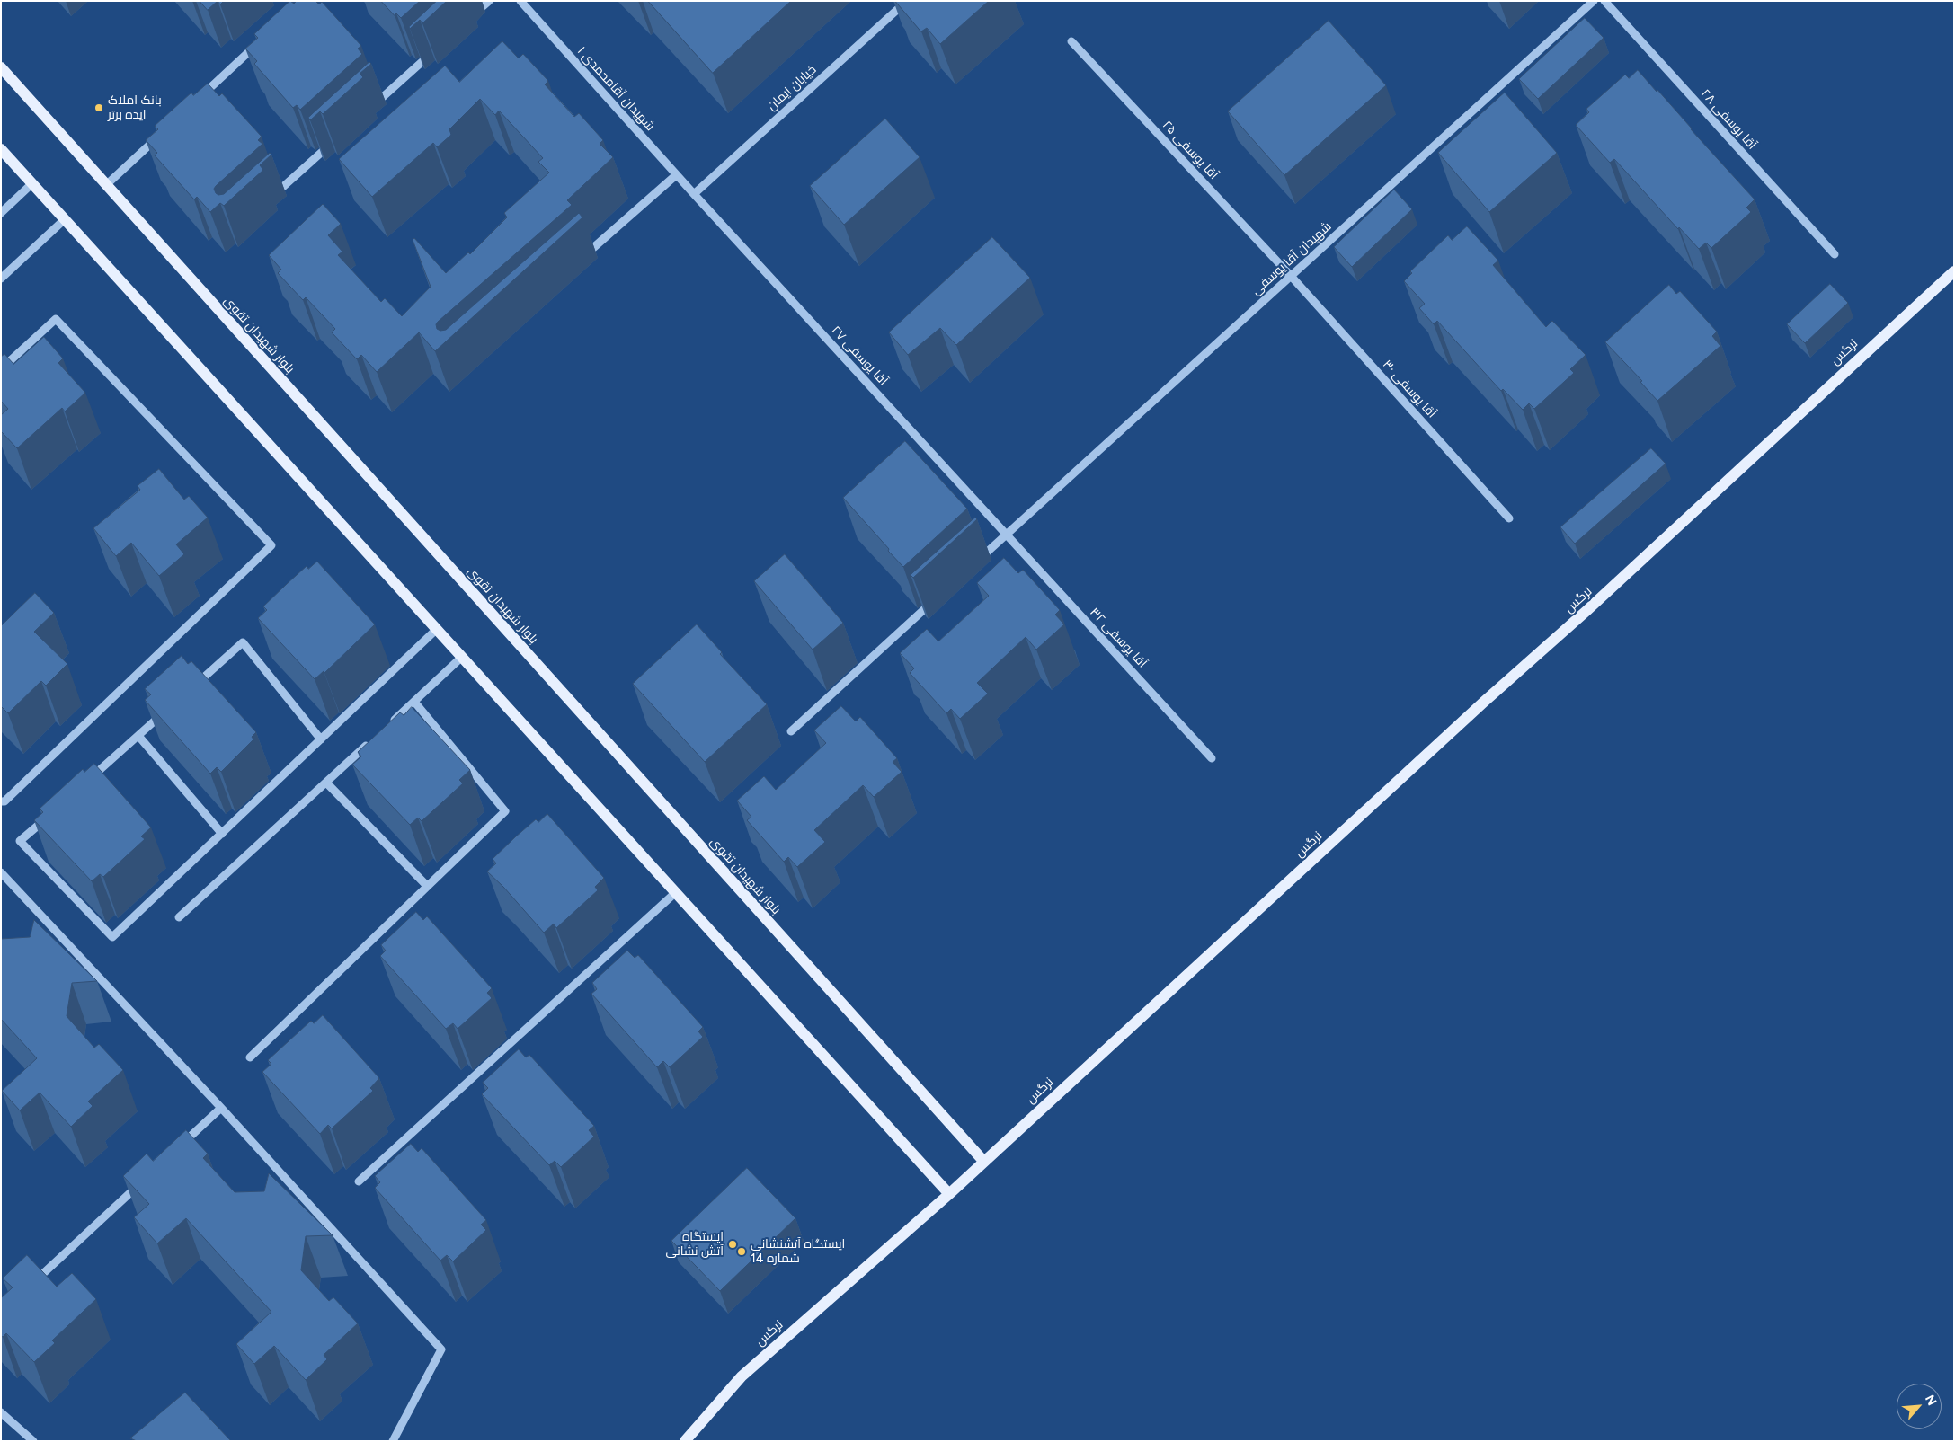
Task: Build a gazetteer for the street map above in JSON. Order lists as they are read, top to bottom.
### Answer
{
  "streets": {
    "main road": ["بلوار شهیدان تقوی", "نرگس"],
    "street": [
      "خیابان ایمان",
      "شهیدان آقامحمدی ۱",
      "آقا یوسفی ۲۸",
      "آقا یوسفی ۲۵",
      "شهیدان آقا یوسفی",
      "آقا یوسفی ۲۷",
      "آقا یوسفی ۳۰",
      "آقا یوسفی ۳۲"
    ]
  },
  "crossings": [
    ["خیابان ایمان", "شهیدان آقامحمدی ۱"],
    ["خیابان ایمان", "آقا یوسفی ۲۷"],
    ["شهیدان آقامحمدی ۱", "آقا یوسفی ۲۷"],
    ["آقا یوسفی ۲۵", "شهیدان آقا یوسفی"],
    ["آقا یوسفی ۲۵", "آقا یوسفی ۳۰"],
    ["شهیدان آقا یوسفی", "آقا یوسفی ۲۷"],
    ["شهیدان آقا یوسفی", "آقا یوسفی ۳۰"],
    ["شهیدان آقا یوسفی", "آقا یوسفی ۳۲"],
    ["بلوار شهیدان تقوی", "نرگس"],
    ["آقا یوسفی ۲۷", "آقا یوسفی ۳۲"]
  ],
  "places": ["بانک املاک ایده برتر", "ایستگاه آتش نشانی", "ایستگاه آتشنشانی شماره 14"],
  "north": "top right"
}
